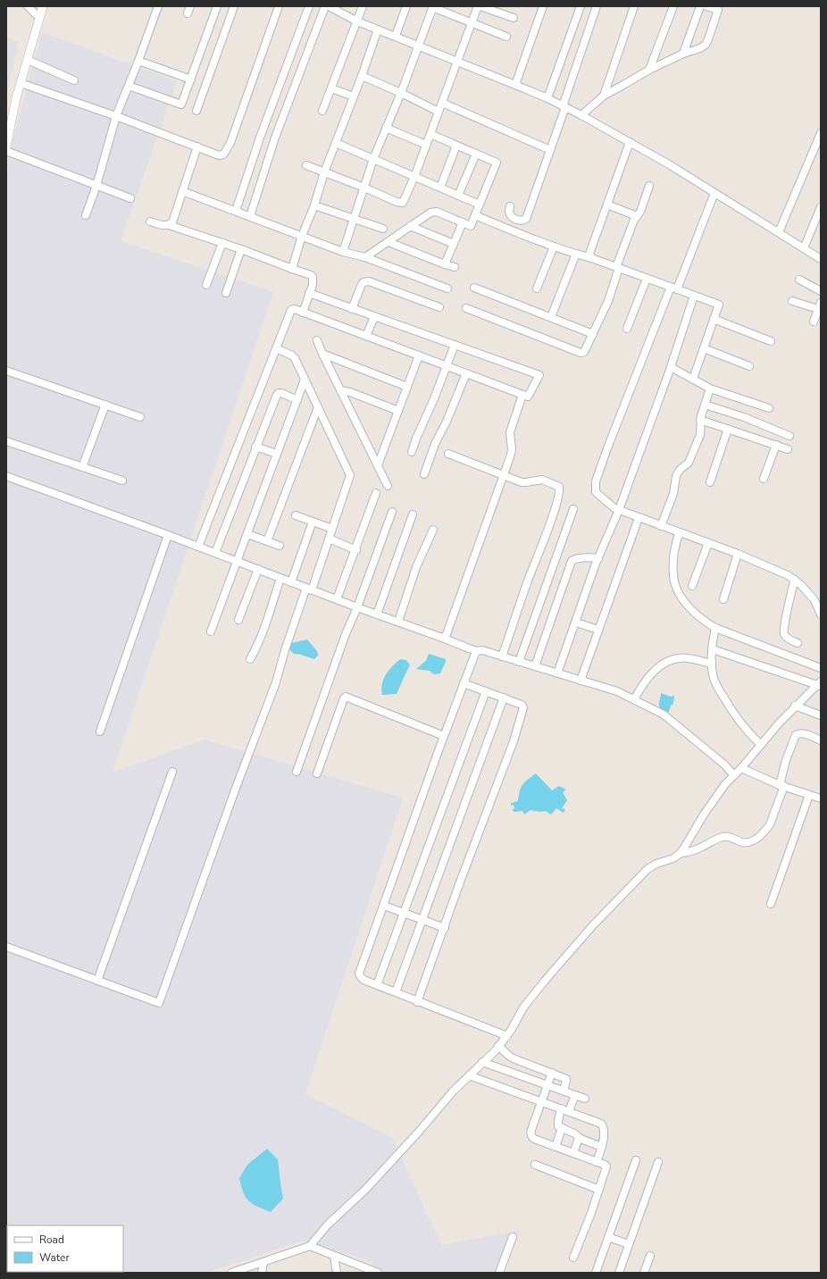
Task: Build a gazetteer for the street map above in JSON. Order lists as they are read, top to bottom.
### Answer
{
  "legend": ["Road", "Water"]
}
